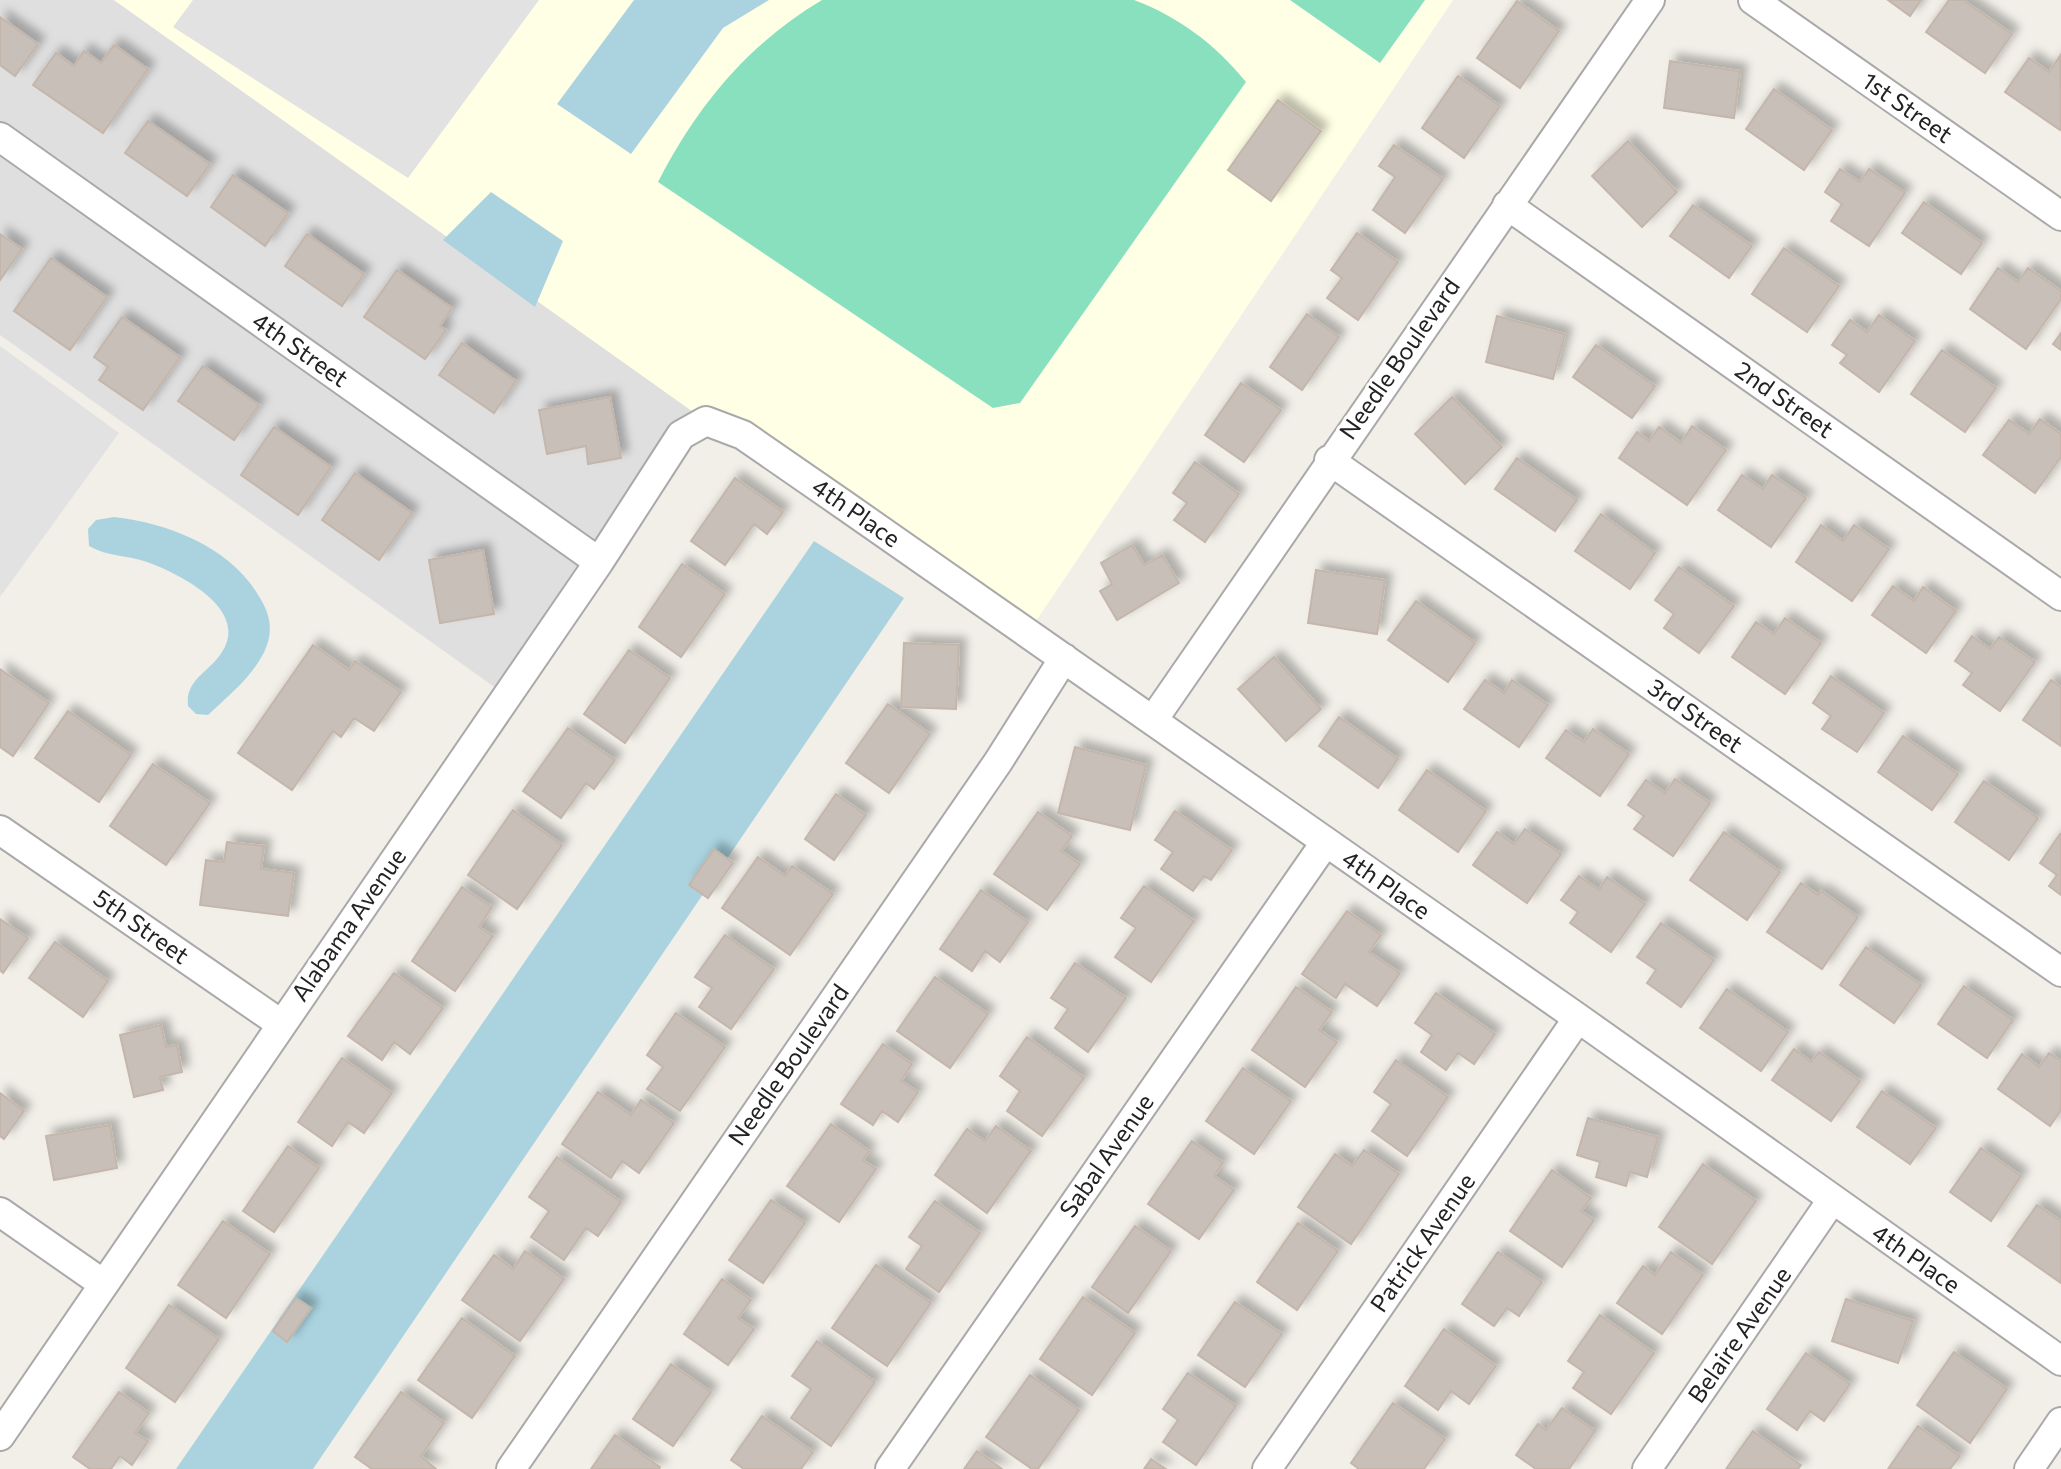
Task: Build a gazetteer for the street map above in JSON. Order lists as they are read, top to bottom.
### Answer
{
  "streets": {
    "street": [
      "1st Street",
      "4th Street",
      "Needle Boulevard",
      "2nd Street",
      "4th Place",
      "3rd Street",
      "Alabama Avenue",
      "5th Street",
      "Sabal Avenue",
      "Patrick Avenue",
      "Belaire Avenue"
    ]
  },
  "crossings": [
    ["4th Street", "Alabama Avenue"],
    ["Needle Boulevard", "2nd Street"],
    ["Needle Boulevard", "4th Place"],
    ["Needle Boulevard", "3rd Street"],
    ["4th Place", "Alabama Avenue"],
    ["4th Place", "Sabal Avenue"],
    ["4th Place", "Patrick Avenue"],
    ["4th Place", "Belaire Avenue"],
    ["Alabama Avenue", "5th Street"]
  ]
}
